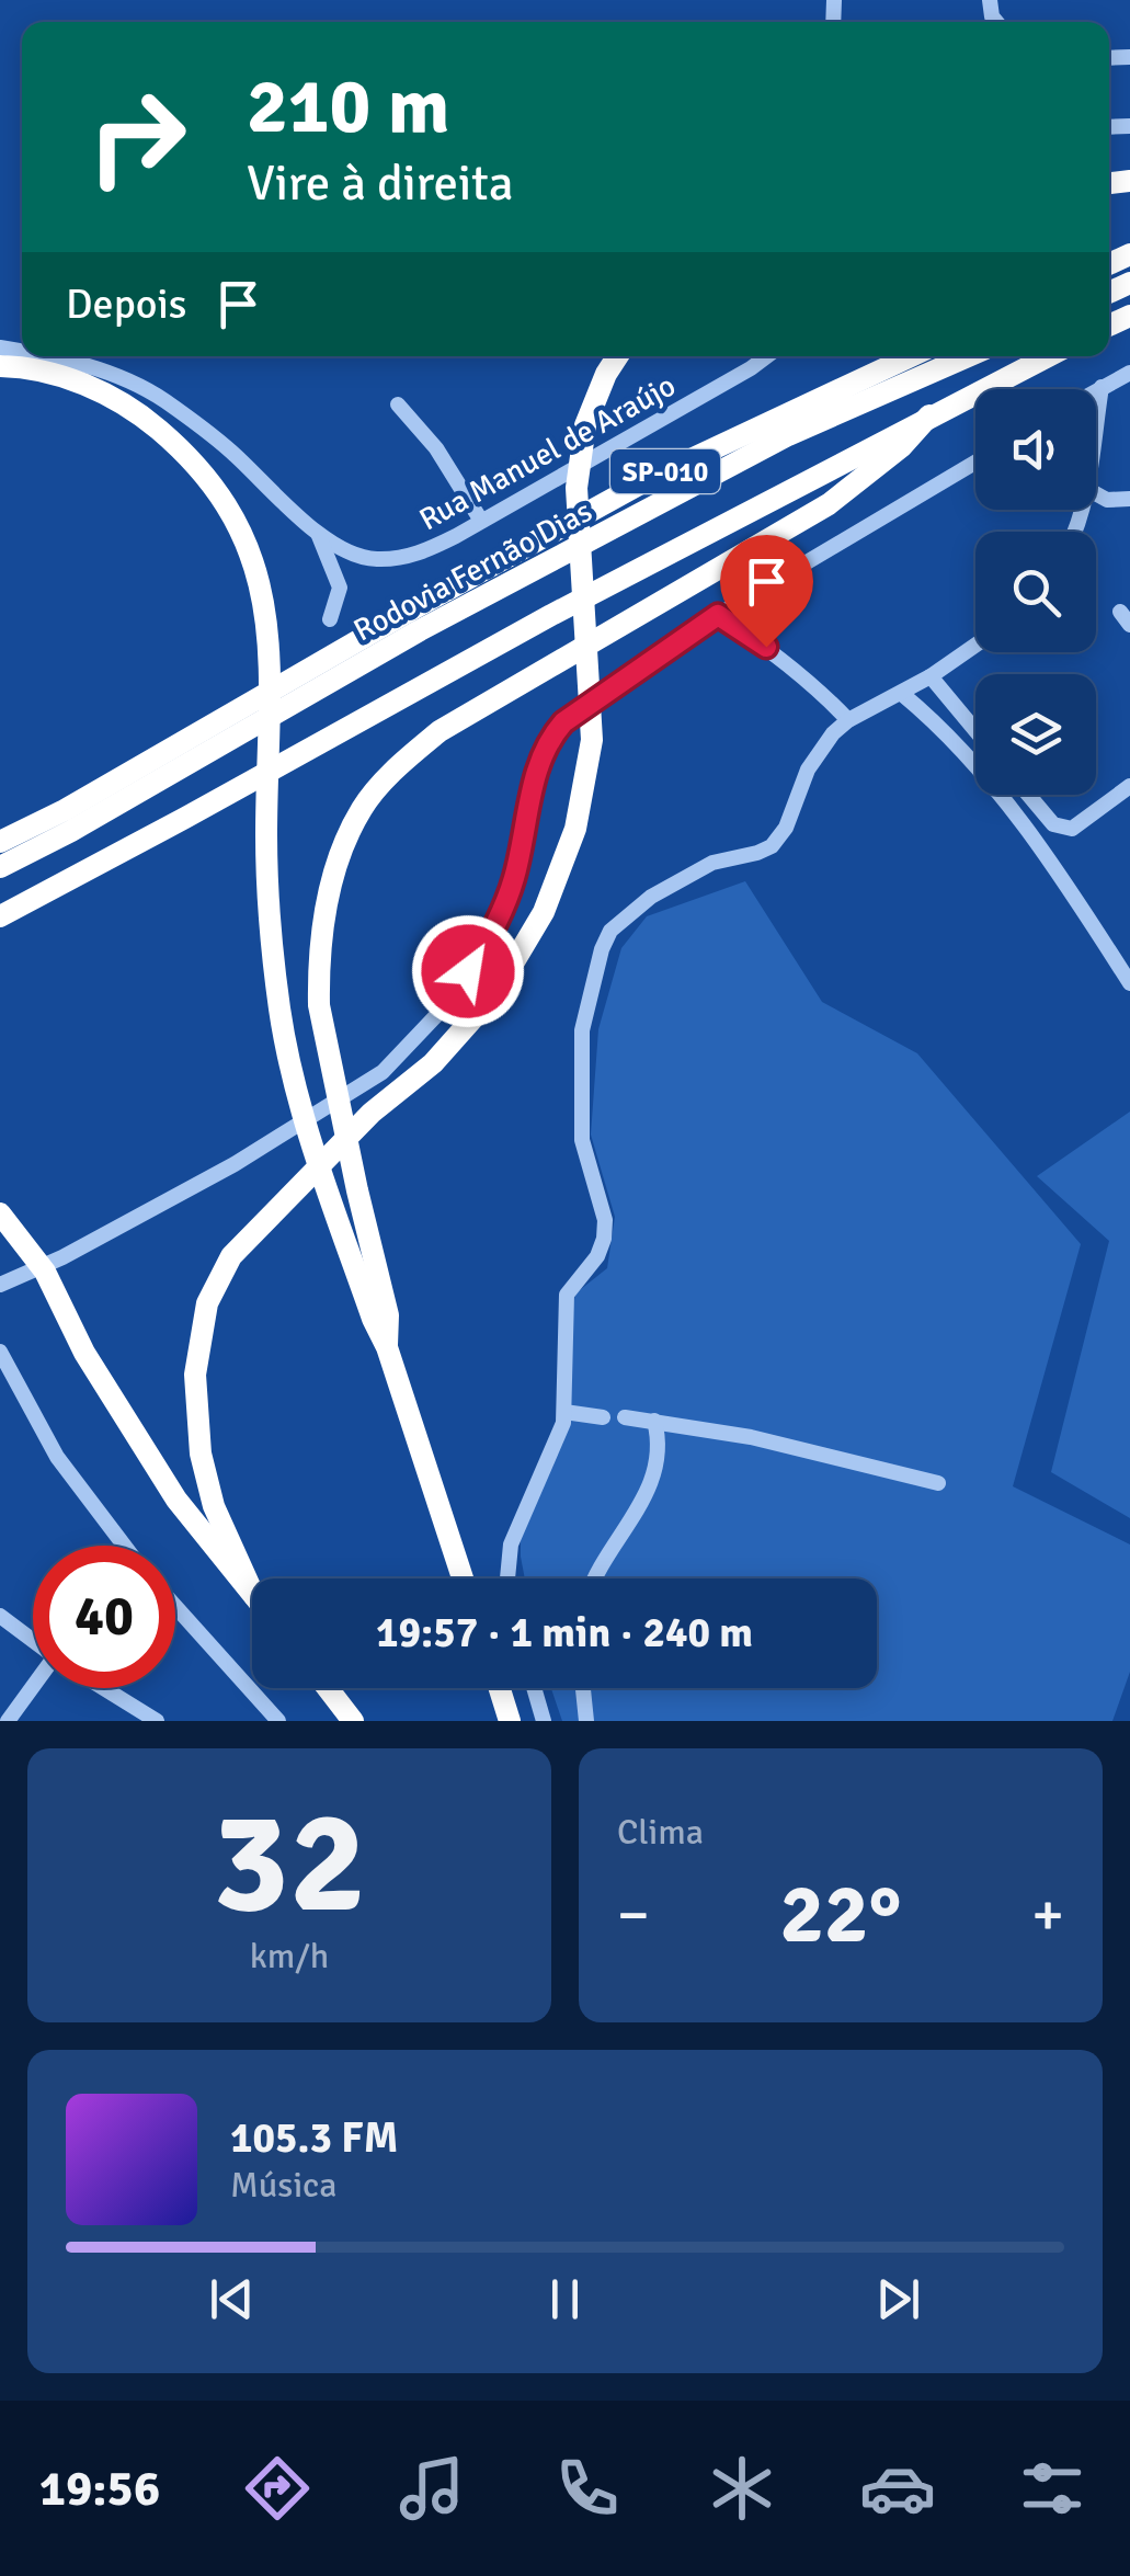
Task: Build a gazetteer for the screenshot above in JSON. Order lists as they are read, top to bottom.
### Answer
{
  "streets": {
    "highway": ["SP-010", "Rodovia Fernão Dias"],
    "street": ["Rua Manuel de Araújo"]
  },
  "page": {
    "turn": ["210 m", "Vire à direita"],
    "then": "Depois",
    "limit": "40",
    "trip": "19:57 · 1 min · 240 m",
    "tile": [
      ["32", "km/h"],
      "Clima"
    ],
    "heat": ["−", "22°", "+"],
    "song": ["105.3 FM", "Música"],
    "tabs": "19:56"
  }
}
